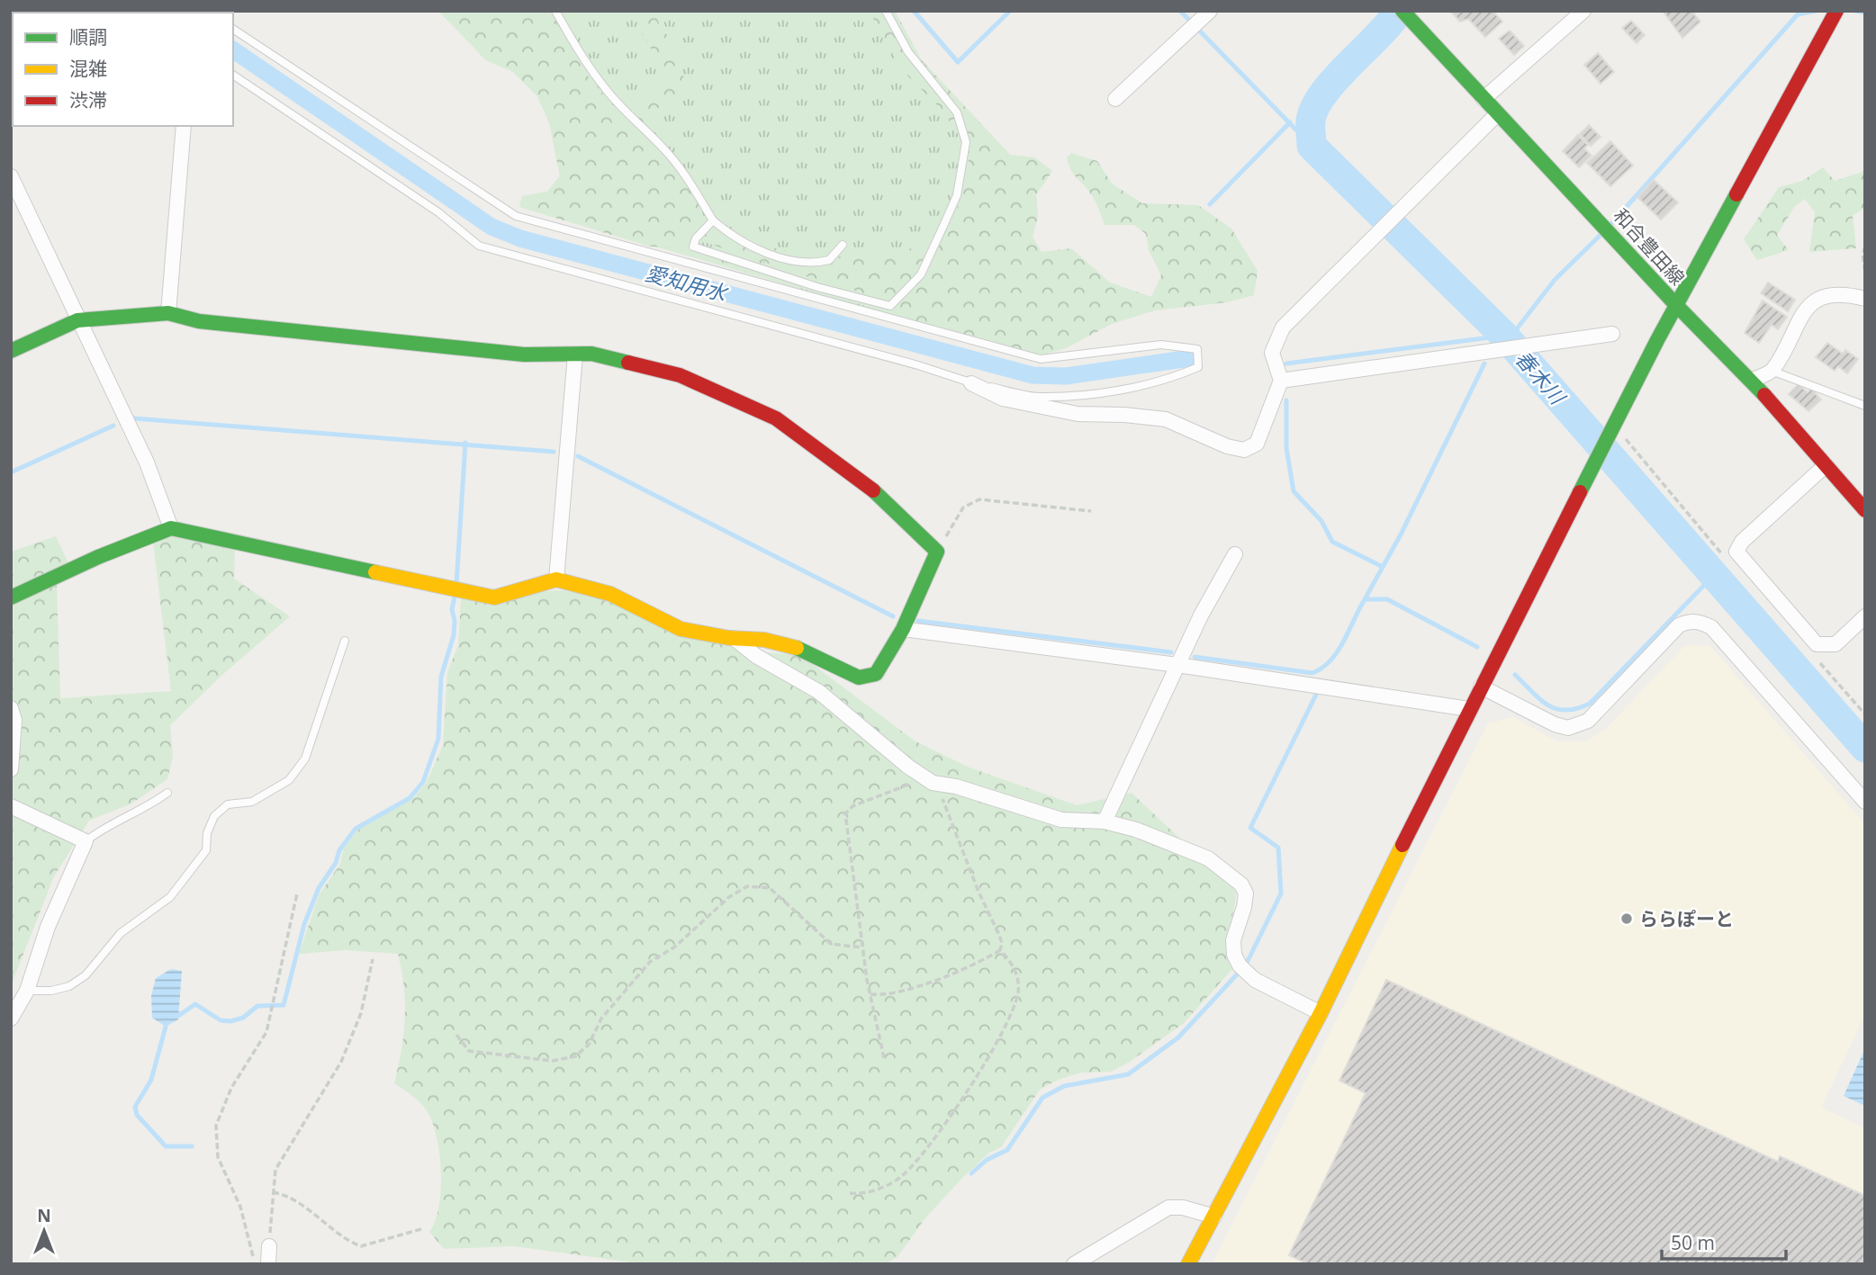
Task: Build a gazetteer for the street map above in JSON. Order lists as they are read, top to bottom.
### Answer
{
  "streets": {
    "street": ["和合豊田線"]
  },
  "water": ["愛知用水", "春木川"],
  "places": ["ららぽーと"],
  "legend": ["順調", "混雑", "渋滞"],
  "scale_bar": "50 m",
  "north": "top"
}
